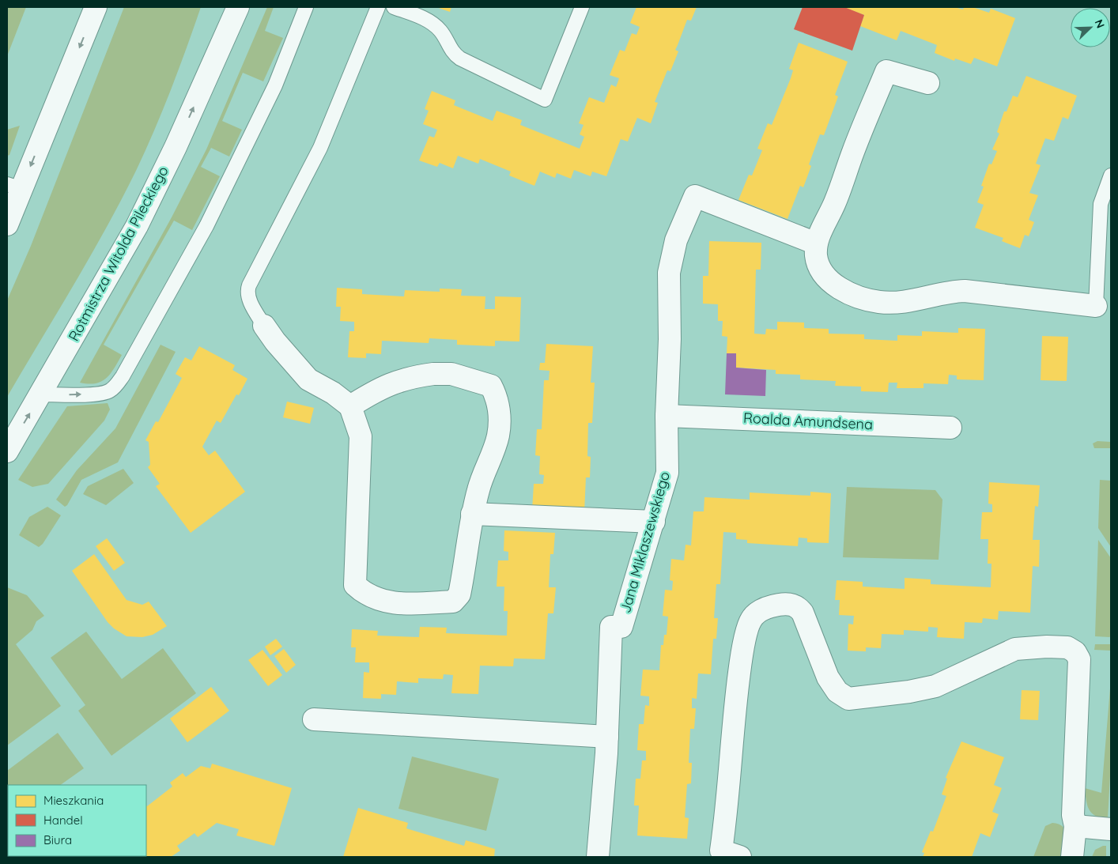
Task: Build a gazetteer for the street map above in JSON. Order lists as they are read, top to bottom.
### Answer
{
  "streets": {
    "street": ["Rotmistrza Witolda Pileckiego", "Roalda Amundsena", "Jana Miklaszewskiego"]
  },
  "crossings": [
    ["Roalda Amundsena", "Jana Miklaszewskiego"]
  ],
  "legend": ["Mieszkania", "Handel", "Biura"],
  "north": "top right"
}
